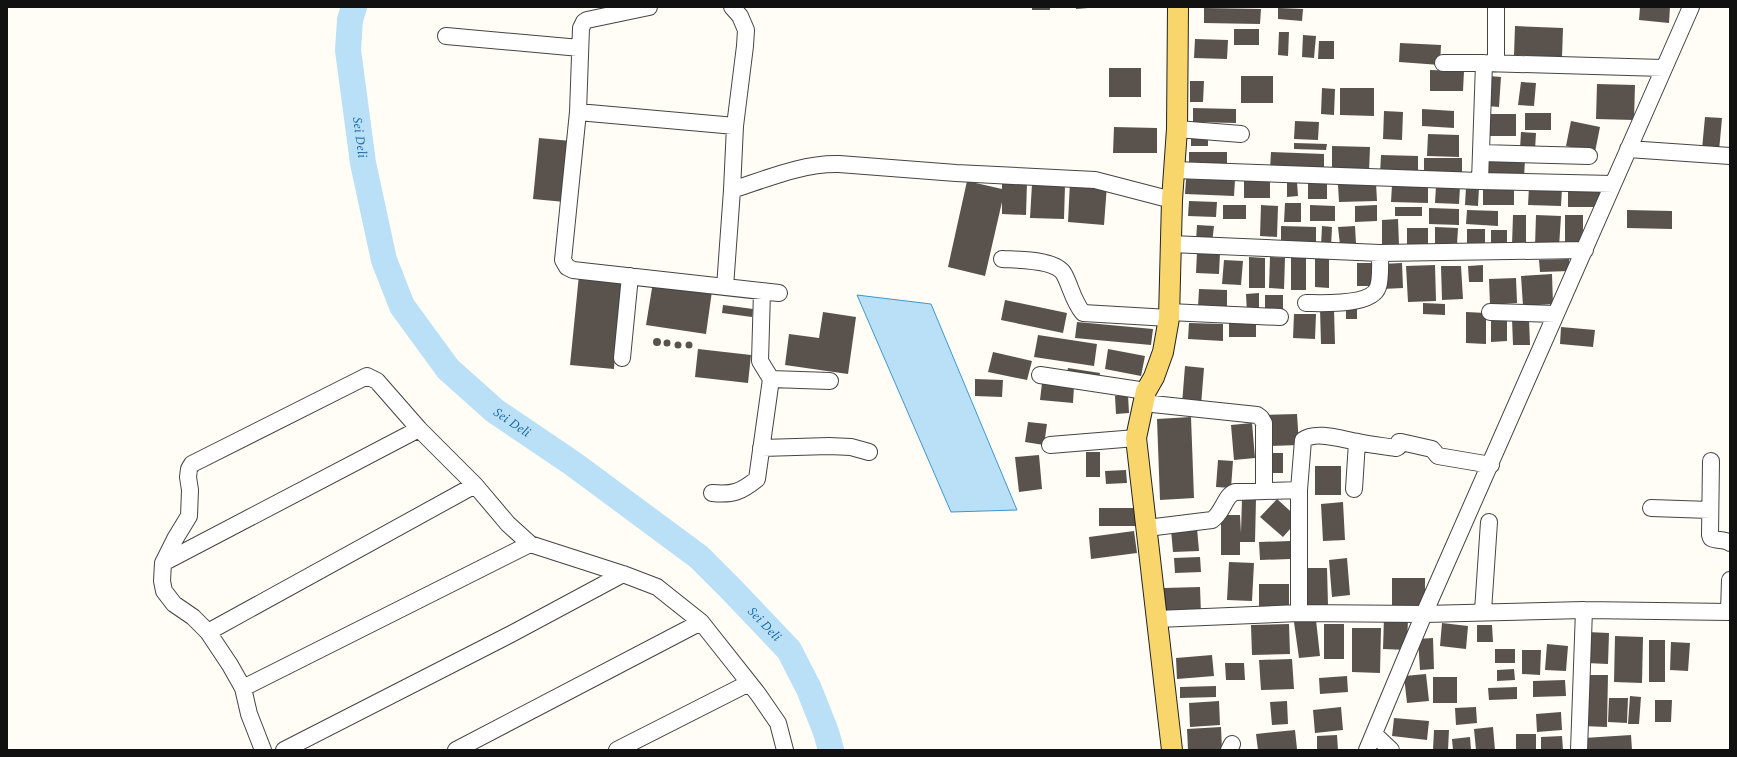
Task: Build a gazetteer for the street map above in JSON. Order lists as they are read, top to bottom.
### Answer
{
  "water": ["Sei Deli"]
}
